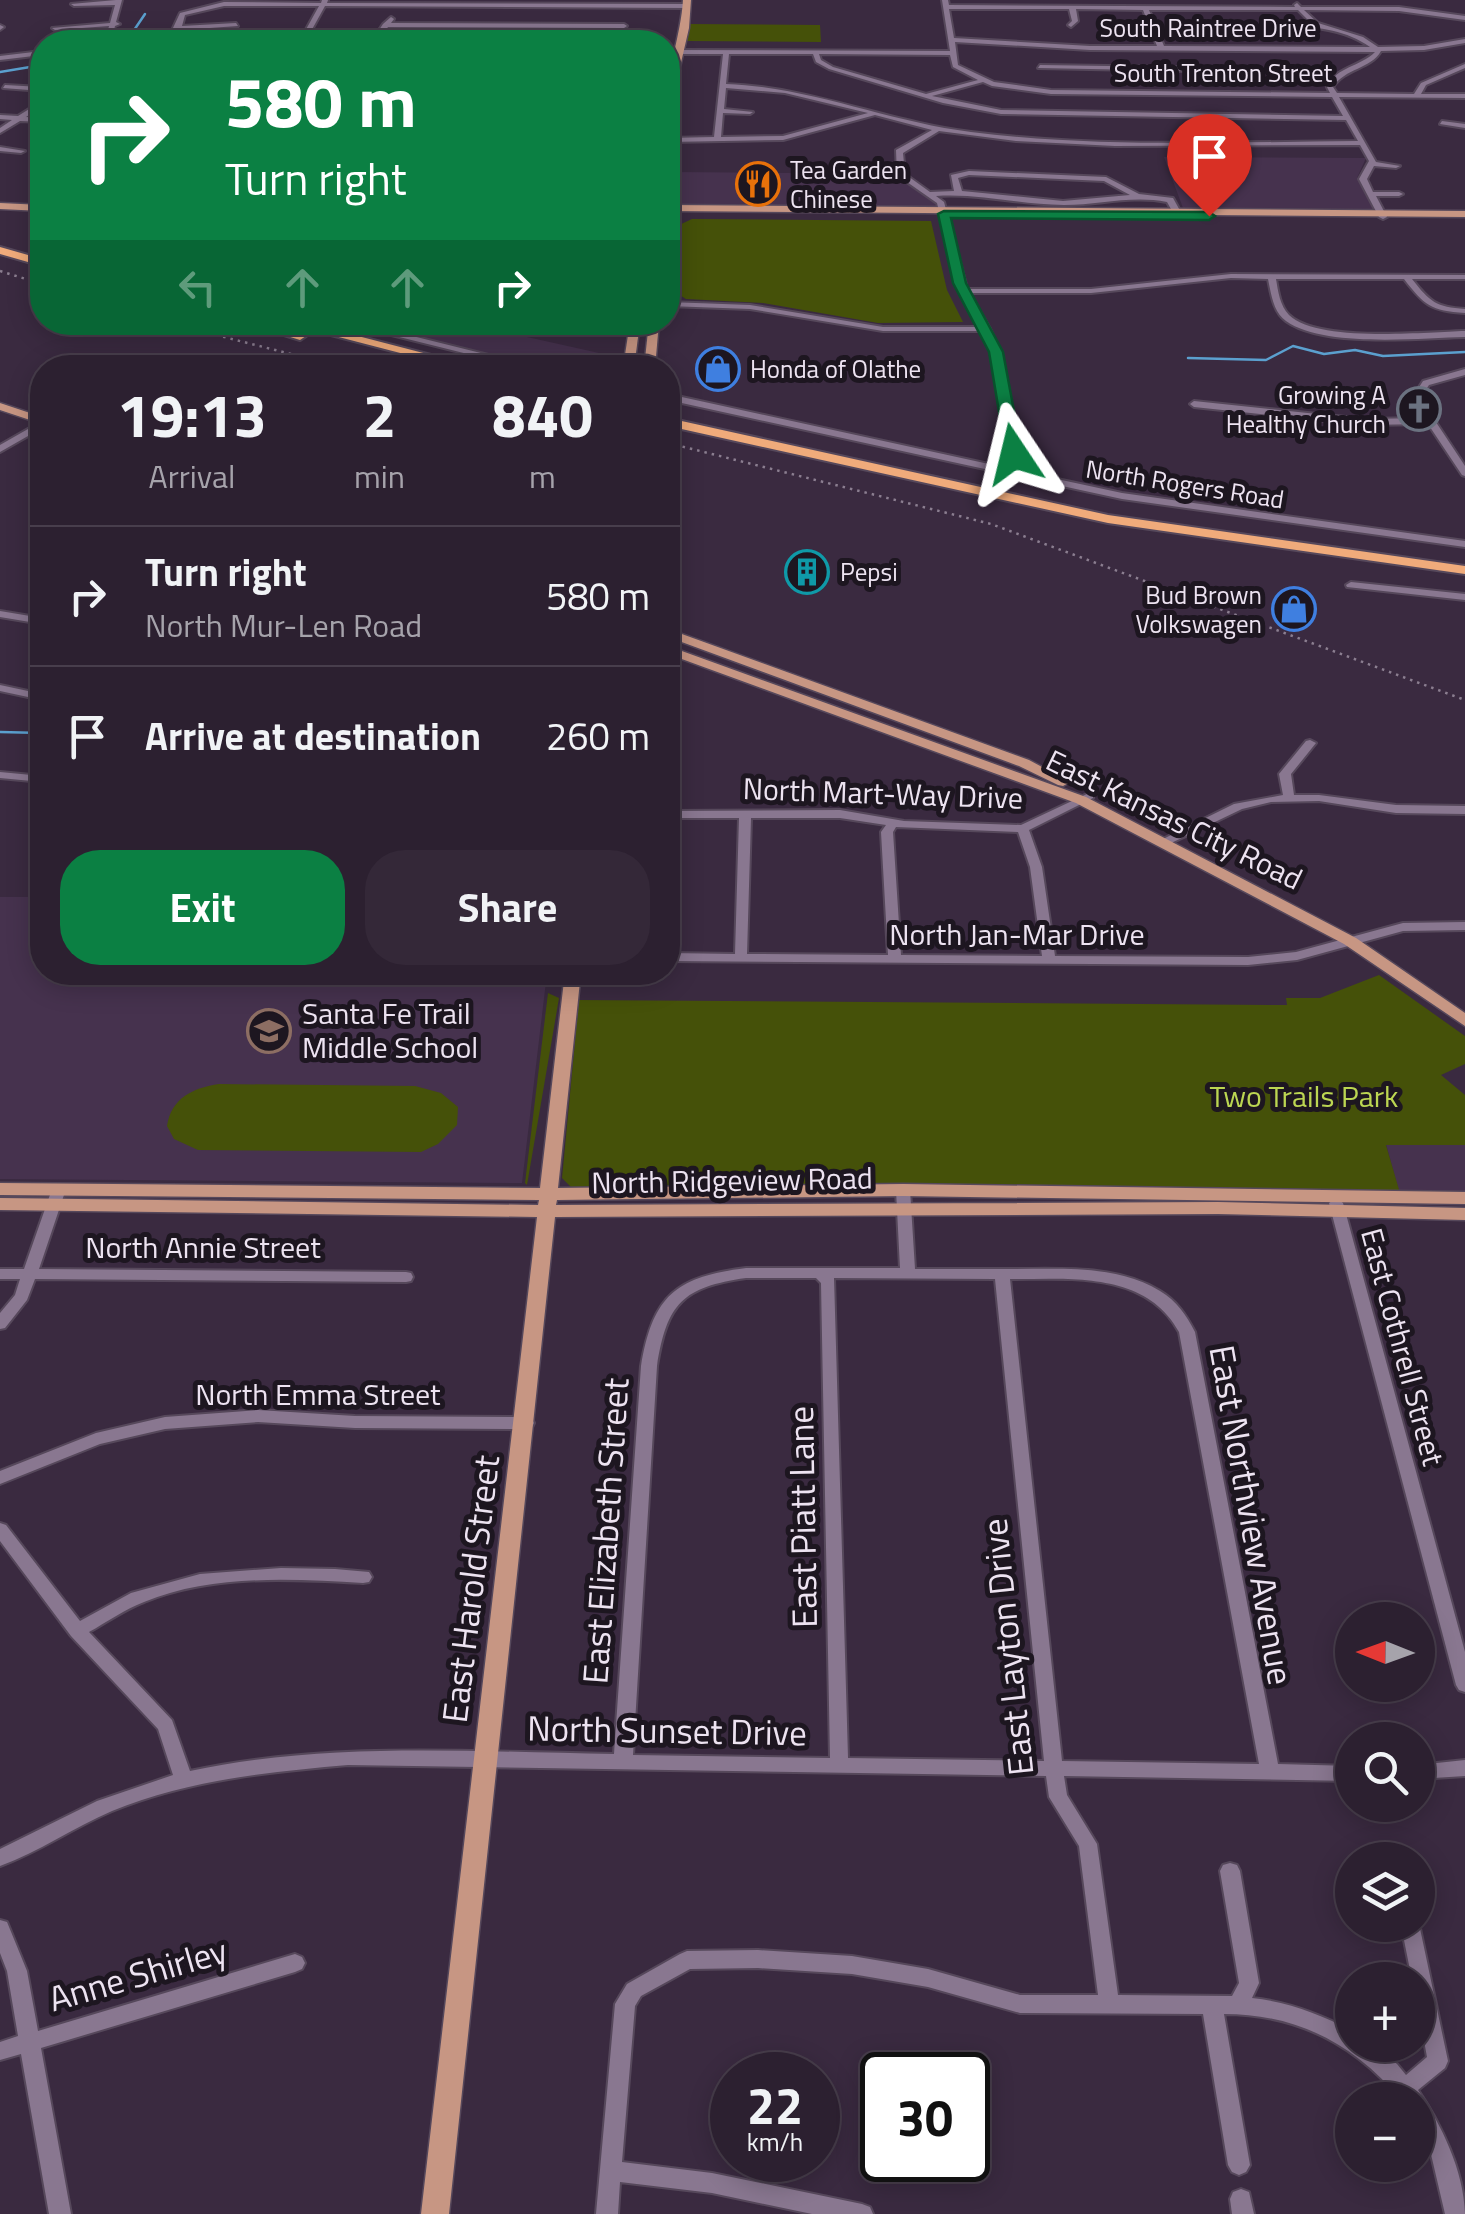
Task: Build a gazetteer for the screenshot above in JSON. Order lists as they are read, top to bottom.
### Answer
{
  "streets": {
    "main road": ["East Kansas City Road", "North Ridgeview Road", "East Harold Street"],
    "street": [
      "South Raintree Drive",
      "South Trenton Street",
      "North Rogers Road",
      "North Mart-Way Drive",
      "North Jan-Mar Drive",
      "North Annie Street",
      "East Cothrell Street",
      "North Emma Street",
      "East Northview Avenue",
      "East Piatt Lane",
      "East Elizabeth Street",
      "East Layton Drive",
      "North Sunset Drive",
      "Anne Shirley"
    ]
  },
  "crossings": [
    ["North Mart-Way Drive", "East Kansas City Road"],
    ["East Kansas City Road", "North Jan-Mar Drive"],
    ["North Ridgeview Road", "East Cothrell Street"],
    ["North Ridgeview Road", "East Harold Street"],
    ["North Emma Street", "East Harold Street"],
    ["East Northview Avenue", "East Layton Drive"],
    ["East Northview Avenue", "North Sunset Drive"],
    ["East Piatt Lane", "East Elizabeth Street"],
    ["East Piatt Lane", "North Sunset Drive"],
    ["East Elizabeth Street", "North Sunset Drive"],
    ["East Harold Street", "North Sunset Drive"],
    ["East Layton Drive", "North Sunset Drive"]
  ],
  "parks": ["Two Trails Park"],
  "places": {
    "restaurant": ["Tea Garden Chinese"],
    "shop": ["Honda of Olathe", "Bud Brown Volkswagen"],
    "church": ["Growing A Healthy Church"],
    "building": ["Pepsi"],
    "school or university": ["Santa Fe Trail Middle School"]
  },
  "north": "left",
  "page": {
    "turn": ["580 m", "Turn right"],
    "eta": [
      "19:13",
      "Arrival",
      "2",
      "min",
      "840",
      "m"
    ],
    "list": [
      {
        "name": "Turn right",
        "note": "North Mur-Len Road",
        "value": "580 m"
      },
      {
        "name": "Arrive at destination",
        "value": "260 m"
      }
    ],
    "buttons": ["Exit", "Share"],
    "map_buttons": ["+", "−"],
    "speed": "22 km/h",
    "limit": "30"
  }
}
